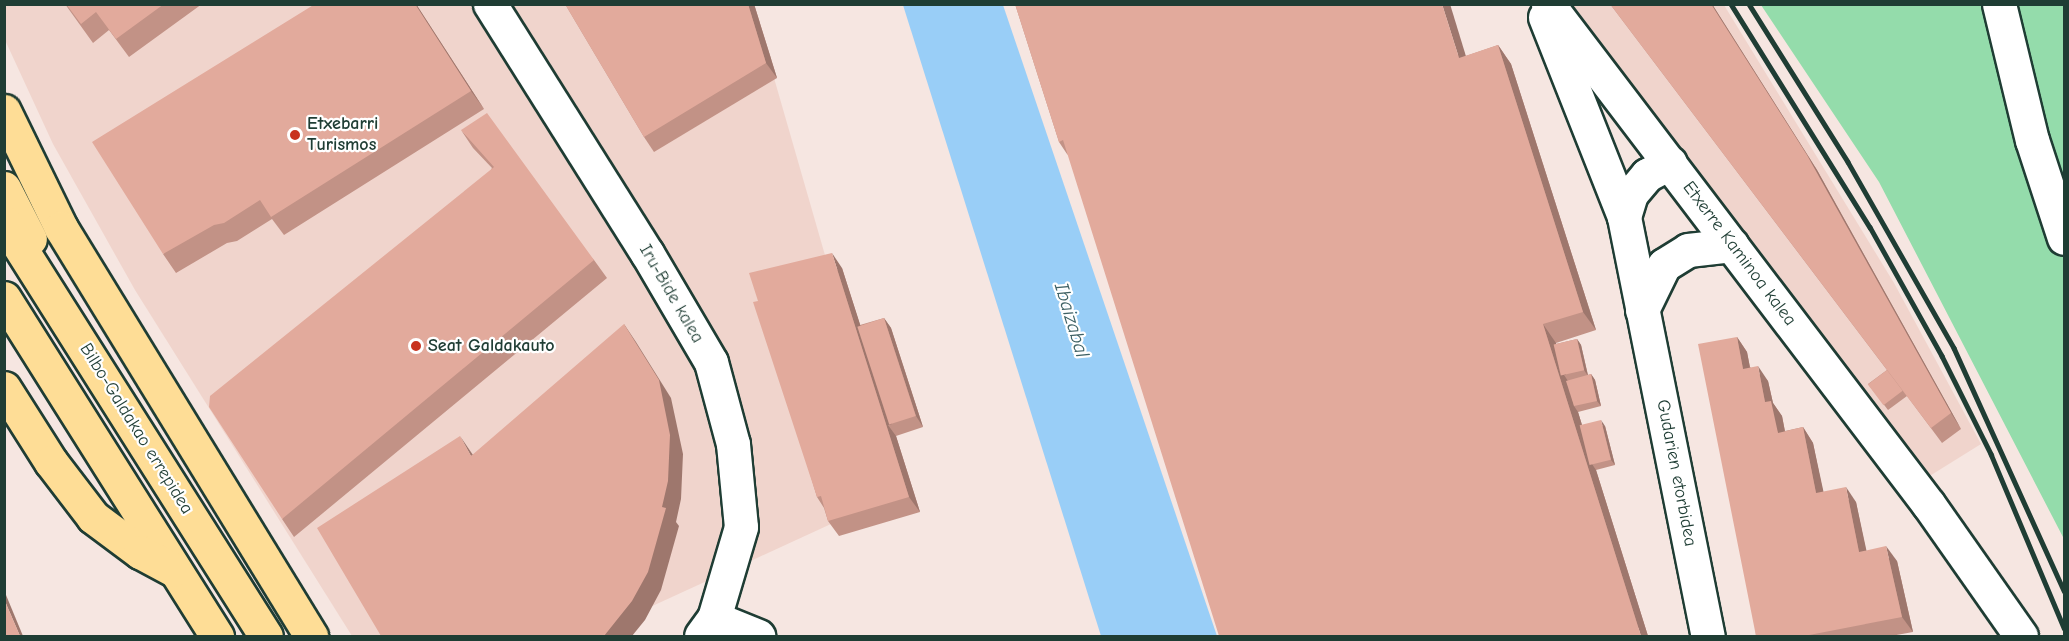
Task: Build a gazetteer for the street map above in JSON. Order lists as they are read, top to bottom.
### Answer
{
  "streets": {
    "highway": ["Bilbo-Galdakao errepidea"],
    "street": ["Etxerre Kaminoa kalea", "Iru-Bide kalea", "Gudarien etorbidea"]
  },
  "water": ["Ibaizabal"],
  "places": ["Etxebarri Turismos", "Seat Galdakauto"]
}
